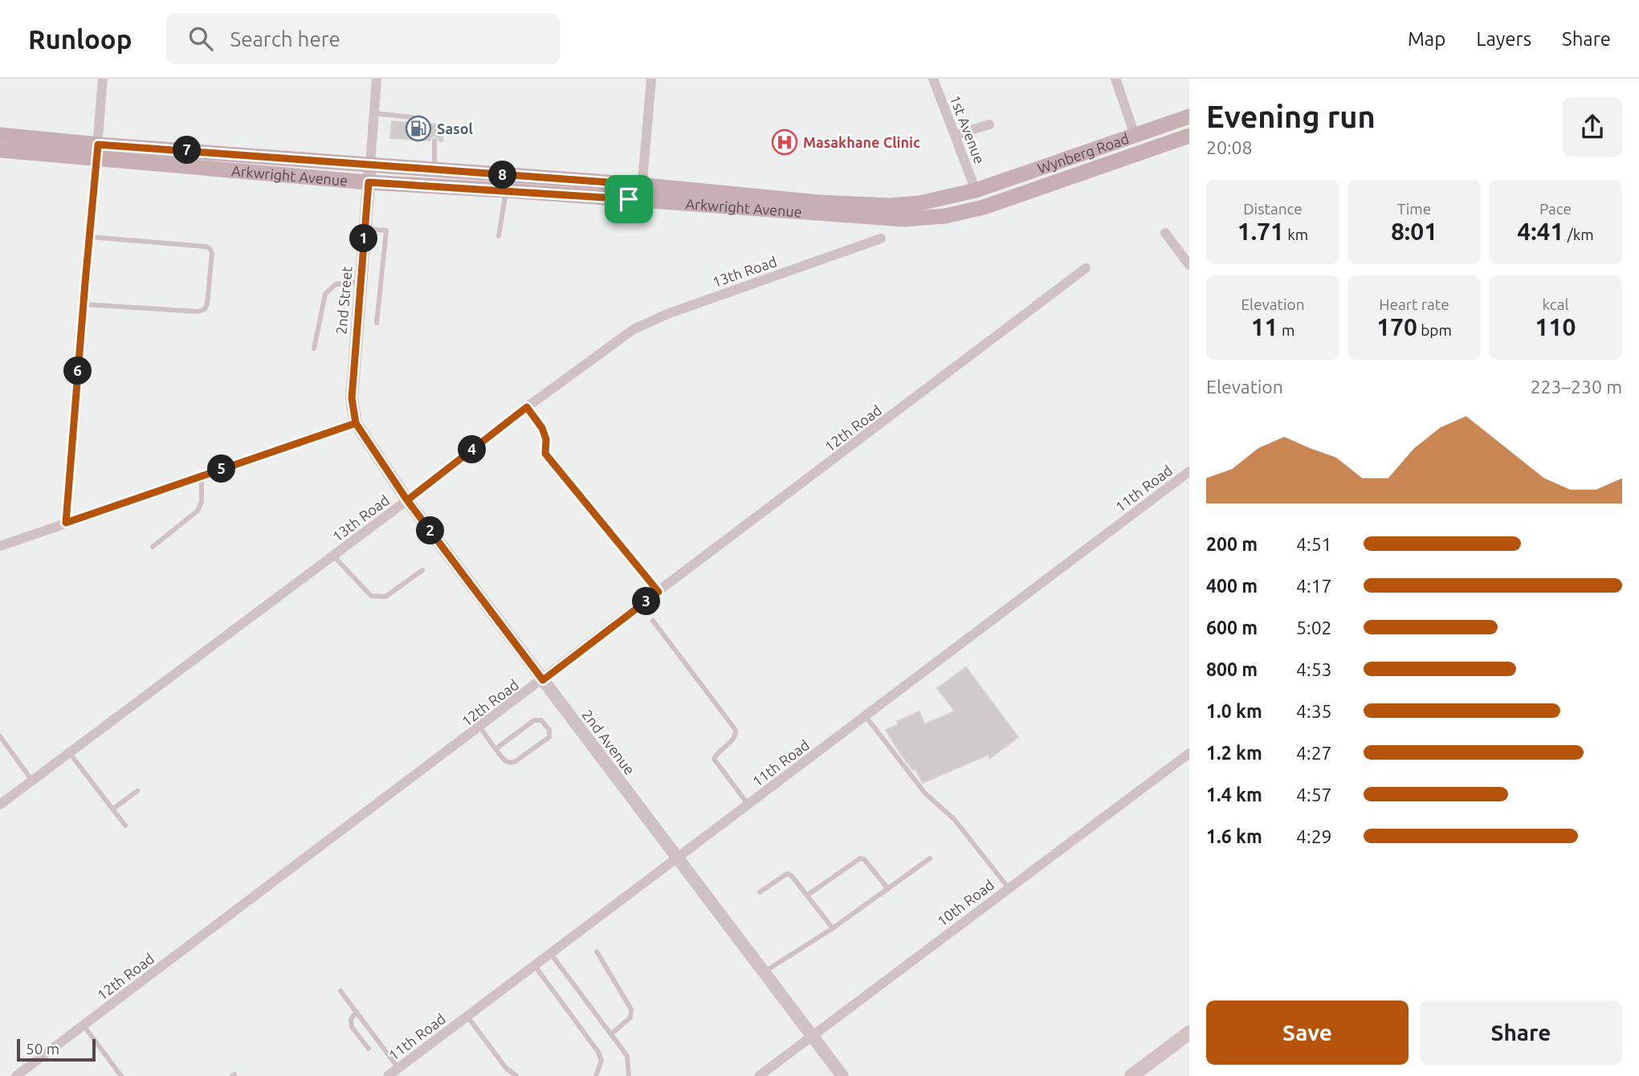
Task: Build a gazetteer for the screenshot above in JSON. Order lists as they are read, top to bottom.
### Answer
{
  "streets": {
    "main road": ["Wynberg Road", "Arkwright Avenue"],
    "street": [
      "1st Avenue",
      "13th Road",
      "2nd Street",
      "12th Road",
      "11th Road",
      "2nd Avenue",
      "10th Road"
    ]
  },
  "crossings": [
    ["1st Avenue", "Wynberg Road"],
    ["1st Avenue", "Arkwright Avenue"],
    ["Wynberg Road", "Arkwright Avenue"],
    ["Arkwright Avenue", "2nd Street"],
    ["13th Road", "2nd Avenue"],
    ["2nd Street", "2nd Avenue"],
    ["12th Road", "2nd Avenue"],
    ["11th Road", "2nd Avenue"],
    ["2nd Avenue", "10th Road"]
  ],
  "places": {
    "fuel station": ["Sasol"],
    "hospital": ["Masakhane Clinic"]
  },
  "scale_bar": "50 m",
  "page": {
    "header": "Runloop",
    "search": "Search here",
    "nav": ["Map", "Layers", "Share"],
    "heading": ["Evening run", "20:08"],
    "pins": [
      "7",
      "8",
      "1",
      "6",
      "4",
      "5",
      "2",
      "3"
    ],
    "stats": [
      ["Distance", "1.71 km"],
      ["Time", "8:01"],
      ["Pace", "4:41 /km"],
      ["Elevation", "11 m"],
      ["Heart rate", "170 bpm"],
      ["kcal", "110"]
    ],
    "chart": ["Elevation", "223–230 m"],
    "list": [
      {
        "name": "200 m",
        "note": "4:51"
      },
      {
        "name": "400 m",
        "note": "4:17"
      },
      {
        "name": "600 m",
        "note": "5:02"
      },
      {
        "name": "800 m",
        "note": "4:53"
      },
      {
        "name": "1.0 km",
        "note": "4:35"
      },
      {
        "name": "1.2 km",
        "note": "4:27"
      },
      {
        "name": "1.4 km",
        "note": "4:57"
      },
      {
        "name": "1.6 km",
        "note": "4:29"
      }
    ],
    "buttons": ["Save", "Share"],
    "scale": "50 m"
  }
}
